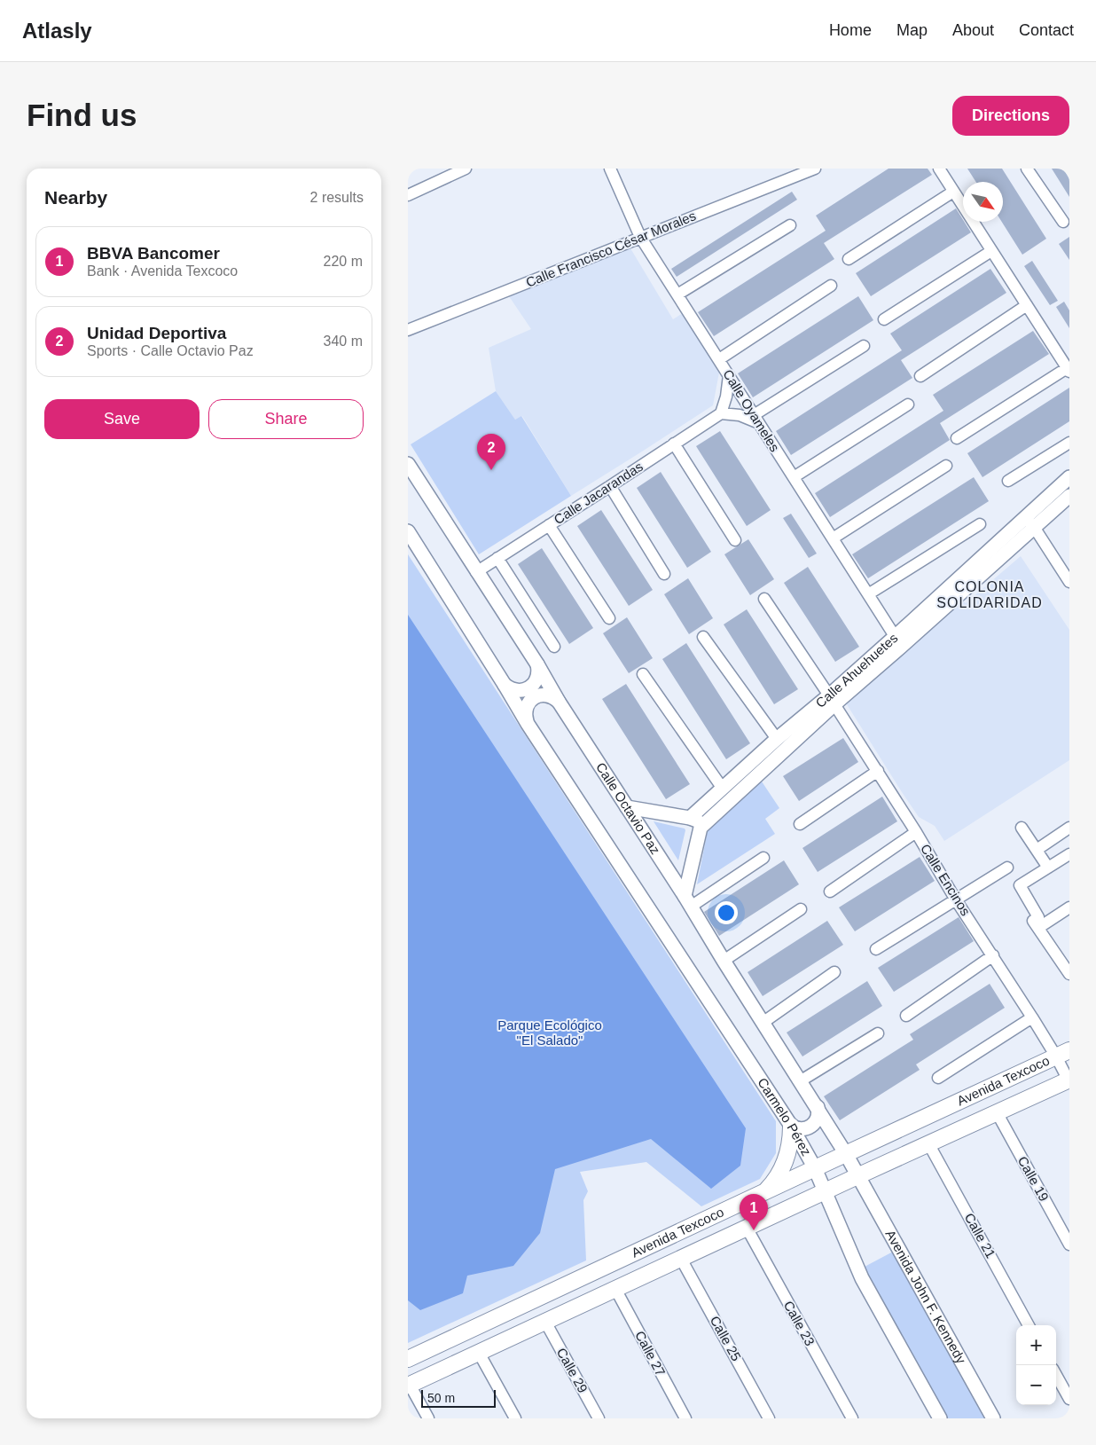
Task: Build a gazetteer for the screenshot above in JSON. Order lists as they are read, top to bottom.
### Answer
{
  "streets": {
    "main road": ["Avenida Texcoco"],
    "street": [
      "Calle Francisco César Morales",
      "Calle Oyameles",
      "Calle Jacarandas",
      "Calle Ahuehuetes",
      "Calle Octavio Paz",
      "Calle Encinos",
      "Carmelo Pérez",
      "Calle 19",
      "Calle 21",
      "Avenida John F. Kennedy",
      "Calle 23",
      "Calle 25",
      "Calle 27",
      "Calle 29"
    ]
  },
  "crossings": [
    ["Calle Francisco César Morales", "Calle Oyameles"],
    ["Calle Oyameles", "Calle Ahuehuetes"],
    ["Calle Jacarandas", "Calle Octavio Paz"],
    ["Calle Ahuehuetes", "Calle Encinos"],
    ["Calle Octavio Paz", "Avenida Texcoco"],
    ["Calle Encinos", "Avenida Texcoco"],
    ["Avenida Texcoco", "Carmelo Pérez"],
    ["Avenida Texcoco", "Calle 19"],
    ["Avenida Texcoco", "Calle 21"],
    ["Avenida Texcoco", "Avenida John F. Kennedy"],
    ["Avenida Texcoco", "Calle 23"],
    ["Avenida Texcoco", "Calle 25"],
    ["Avenida Texcoco", "Calle 27"],
    ["Avenida Texcoco", "Calle 29"]
  ],
  "districts": ["COLONIA SOLIDARIDAD"],
  "parks": ["Parque Ecológico \"El Salado\""],
  "scale_bar": "50 m",
  "north": "bottom right",
  "page": {
    "header": "Atlasly",
    "nav": [
      "Home",
      "Map",
      "About",
      "Contact"
    ],
    "buttons": [
      "Directions",
      ["Save", "Share"]
    ],
    "title": "Find us",
    "heading": ["Nearby", "2 results"],
    "list": [
      {
        "mark": "1",
        "name": "BBVA Bancomer",
        "note": "Bank · Avenida Texcoco",
        "value": "220 m"
      },
      {
        "mark": "2",
        "name": "Unidad Deportiva",
        "note": "Sports · Calle Octavio Paz",
        "value": "340 m"
      }
    ],
    "pins": ["2", "1"],
    "map_buttons": ["+", "−"],
    "scale": "50 m"
  }
}
